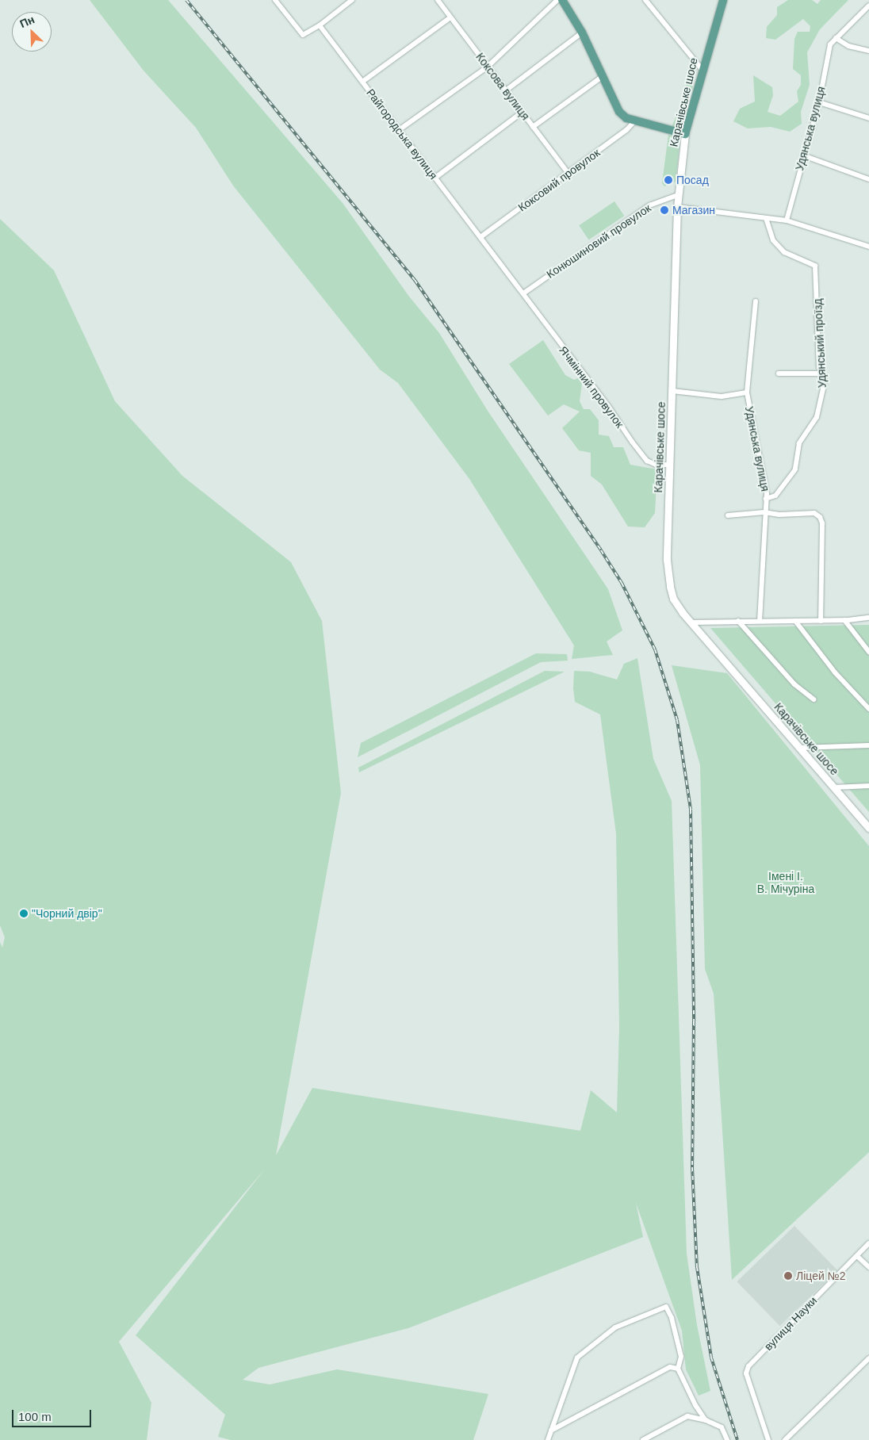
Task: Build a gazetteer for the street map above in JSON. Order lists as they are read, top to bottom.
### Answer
{
  "streets": {
    "main road": ["Карачівське шосе"],
    "street": [
      "Коксова вулиця",
      "Удянська вулиця",
      "Райгородська вулиця",
      "Коксовий провулок",
      "Конюшиновий провулок",
      "Удянський проїзд",
      "Ячмінний провулок",
      "вулиця Науки"
    ]
  },
  "crossings": [
    ["Коксова вулиця", "Коксовий провулок"],
    ["Карачівське шосе", "Конюшиновий провулок"],
    ["Карачівське шосе", "Ячмінний провулок"],
    ["Удянська вулиця", "Удянський проїзд"],
    ["Райгородська вулиця", "Коксовий провулок"],
    ["Райгородська вулиця", "Конюшиновий провулок"],
    ["Райгородська вулиця", "Ячмінний провулок"],
    ["Конюшиновий провулок", "Ячмінний провулок"]
  ],
  "parks": ["Імені І. В. Мічуріна"],
  "places": [
    "Посад",
    "Магазин",
    "\"Чорний двір\"",
    "Ліцей №2"
  ],
  "scale_bar": "100 m",
  "north": "top left"
}
